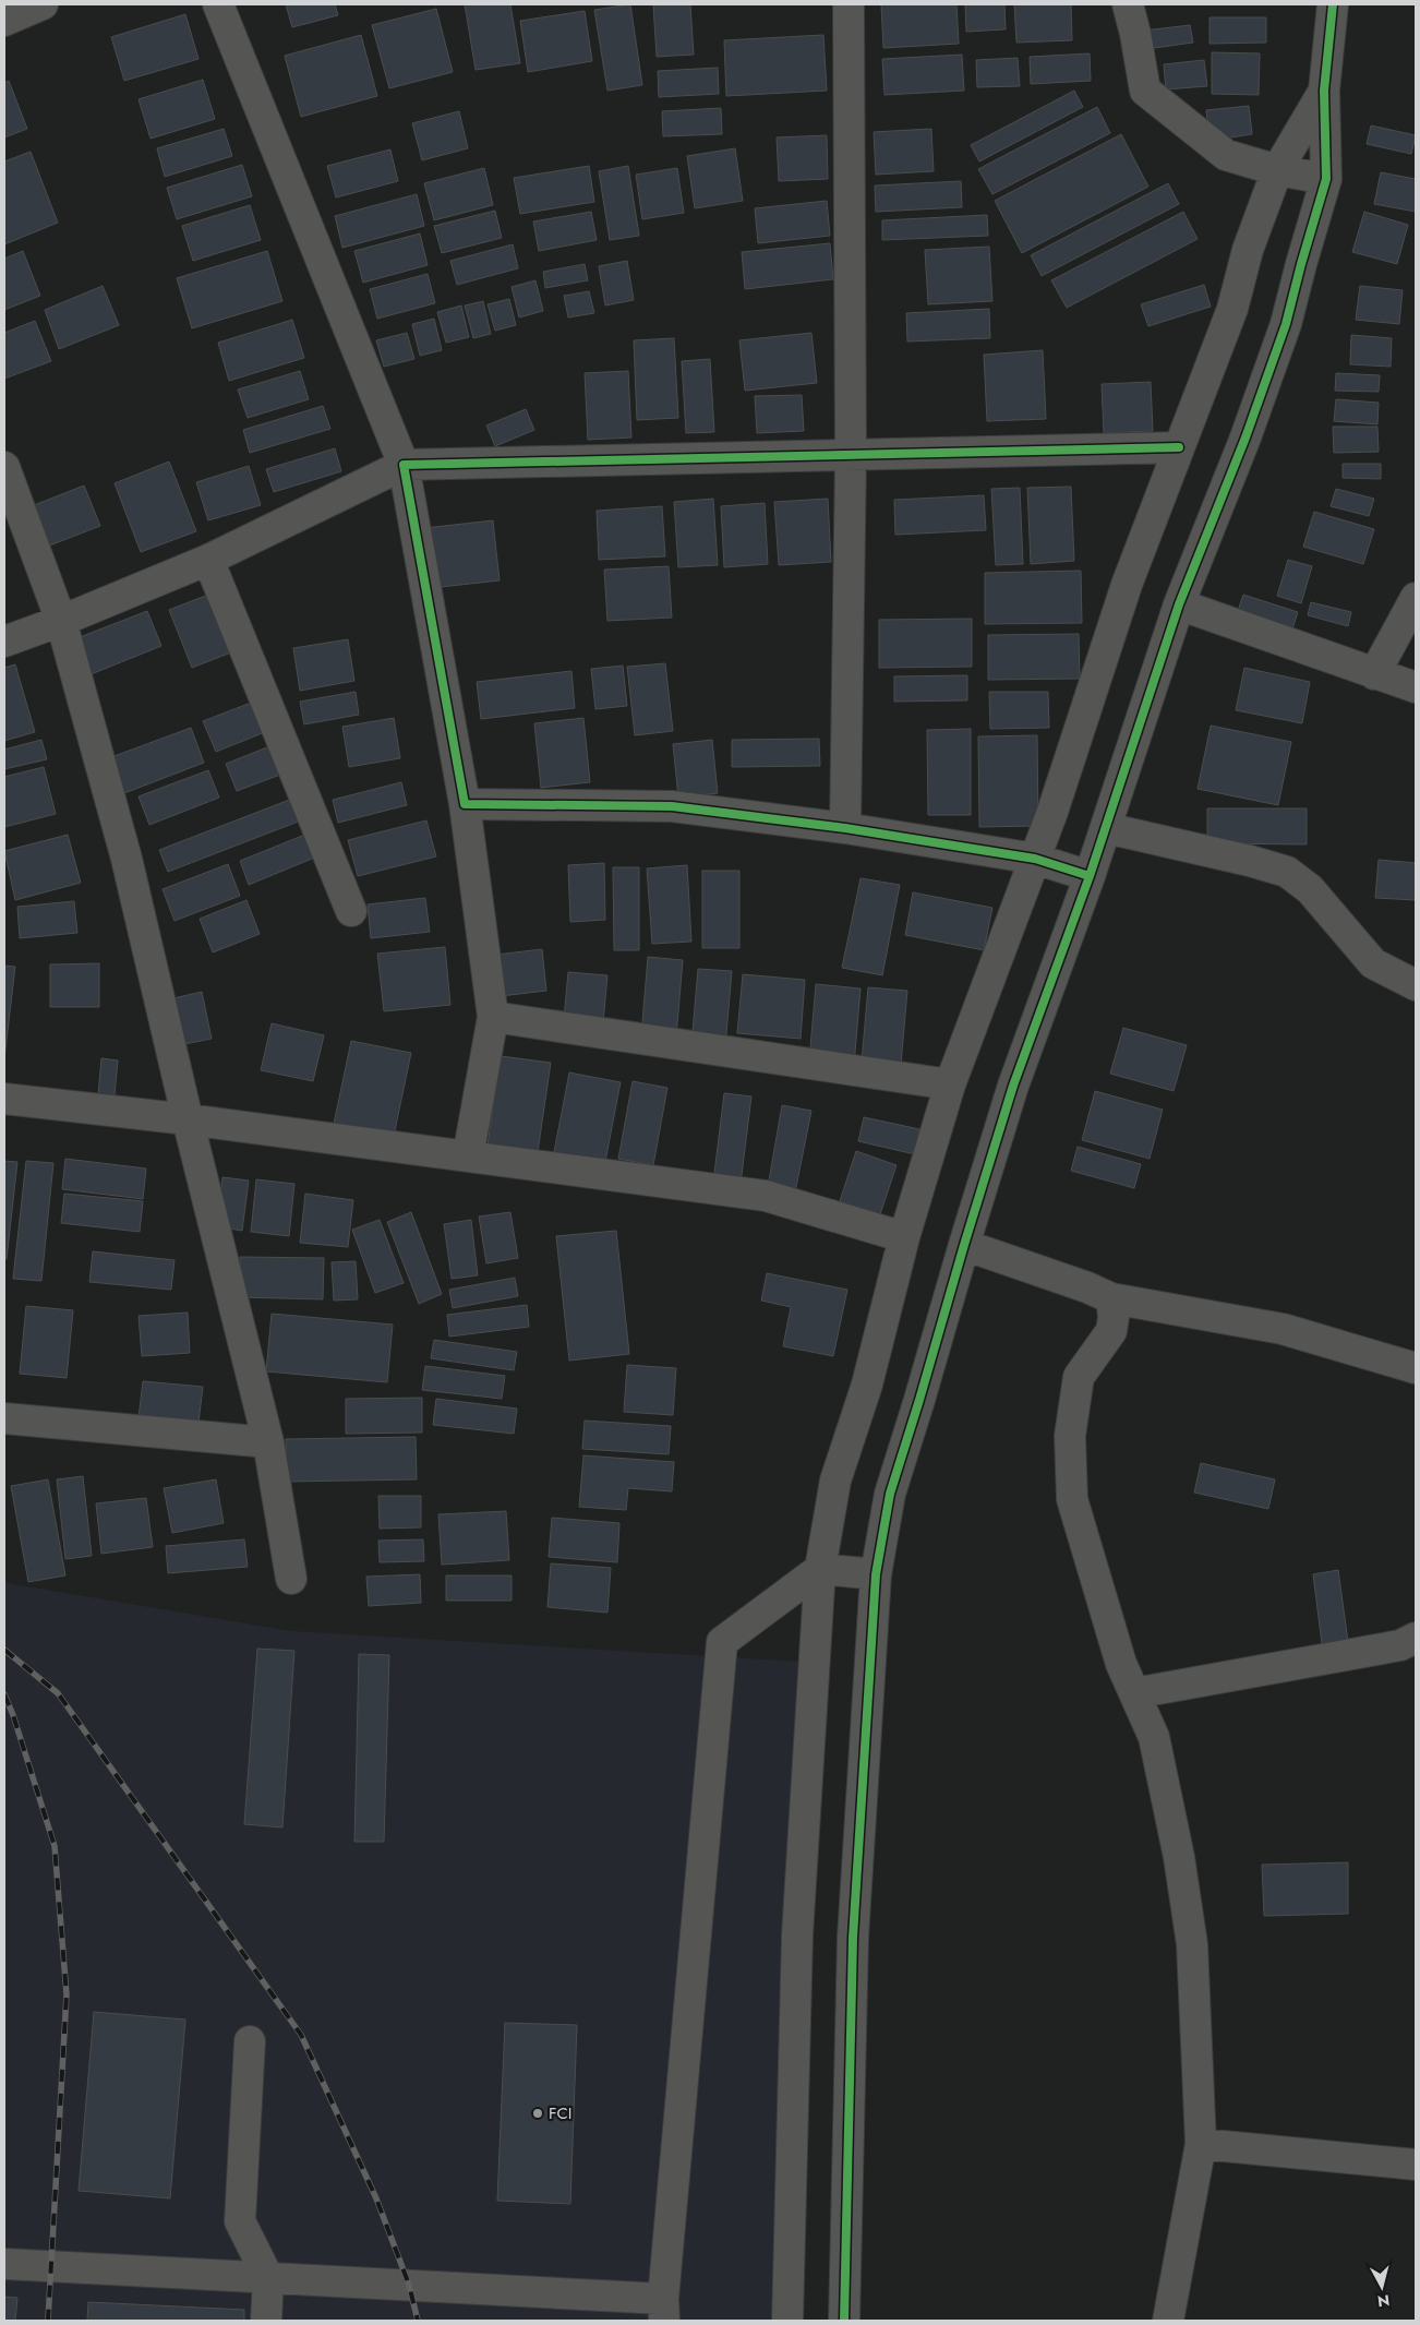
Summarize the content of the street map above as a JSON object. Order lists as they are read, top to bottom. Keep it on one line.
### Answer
{"places":["FCI"],"north":"bottom"}
